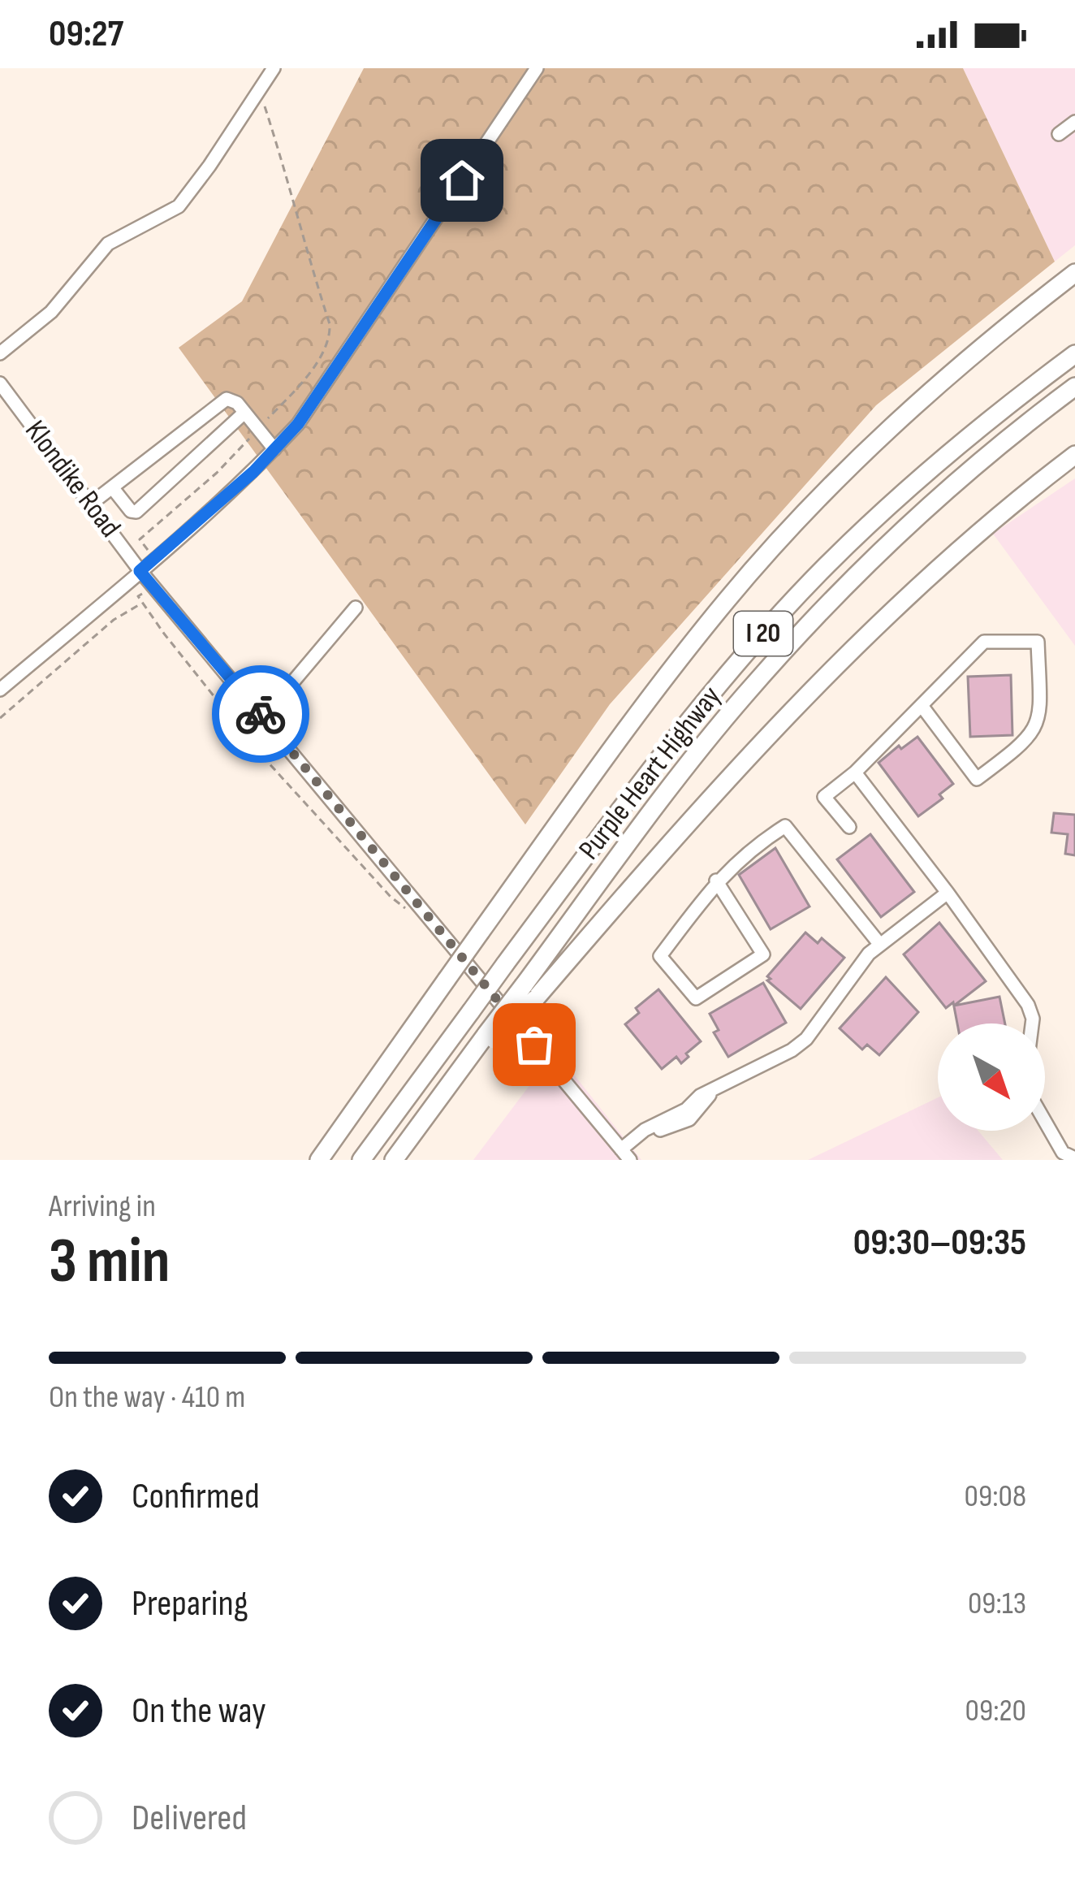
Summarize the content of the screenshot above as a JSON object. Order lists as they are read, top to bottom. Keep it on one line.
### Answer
{"streets":{"highway":["I 20","Purple Heart Highway"],"street":["Klondike Road"]},"north":"bottom right","page":{"status":"09:27","heading":["3 min","Arriving in","09:30–09:35"],"bar":"On the way · 410 m","list":[["Confirmed","09:08"],["Preparing","09:13"],["On the way","09:20"],"Delivered"]}}
